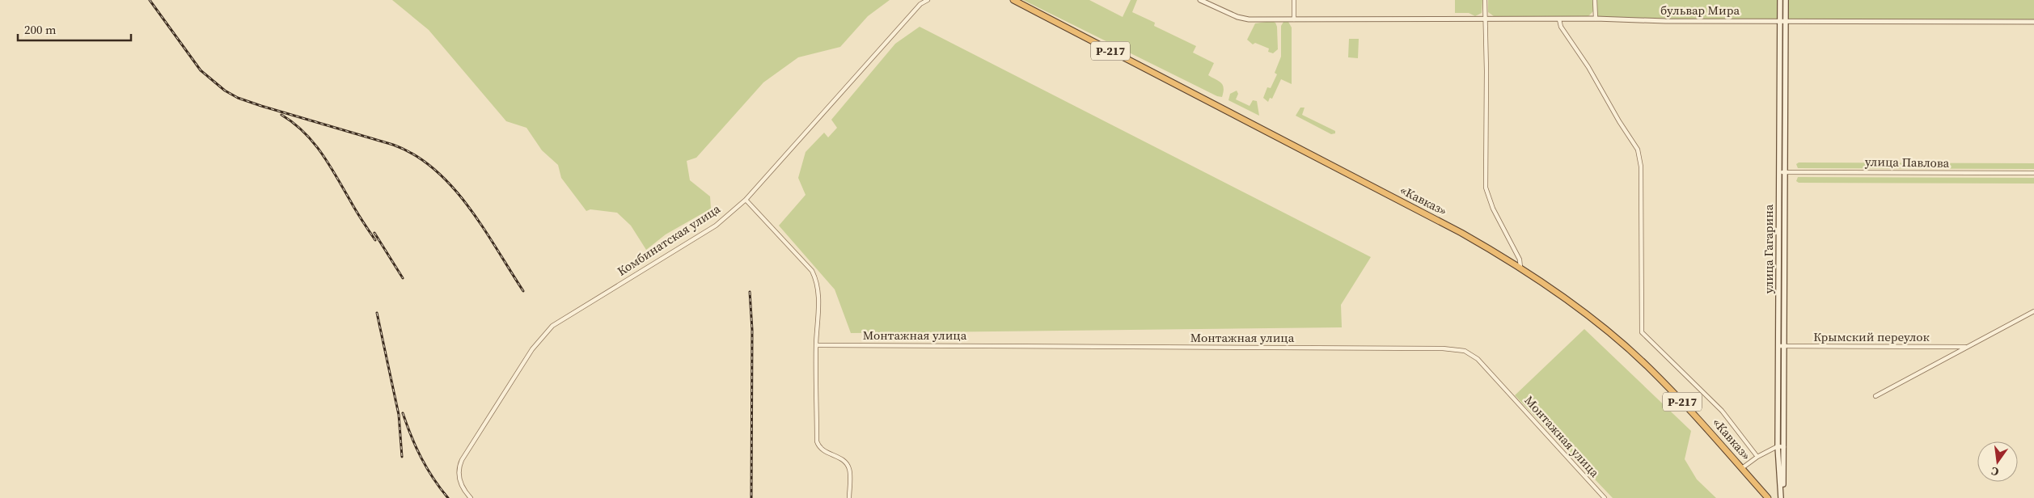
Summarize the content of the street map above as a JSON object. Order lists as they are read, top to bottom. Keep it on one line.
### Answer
{"streets":{"highway":["Р-217","«Кавказ»"],"main road":["улица Гагарина"],"street":["бульвар Мира","улица Павлова","Комбинатская улица","Монтажная улица","Крымский переулок"]},"crossings":[["бульвар Мира","улица Гагарина"],["улица Павлова","улица Гагарина"],["улица Гагарина","Крымский переулок"]],"scale_bar":"200 m","north":"bottom"}
